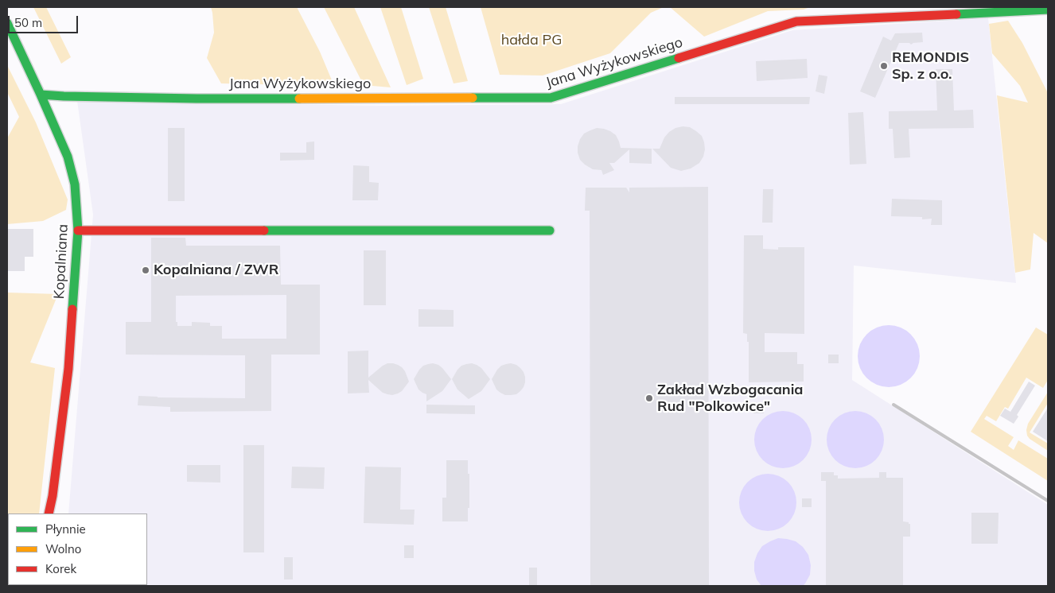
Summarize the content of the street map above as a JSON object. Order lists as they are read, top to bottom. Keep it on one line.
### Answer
{"streets":{"street":["Jana Wyżykowskiego","Kopalniana"]},"crossings":[["Jana Wyżykowskiego","Kopalniana"]],"parks":["hałda PG"],"places":["REMONDIS Sp. z o.o.","Kopalniana / ZWR","Zakład Wzbogacania Rud \"Polkowice\""],"legend":["Płynnie","Wolno","Korek"],"scale_bar":"50 m"}
